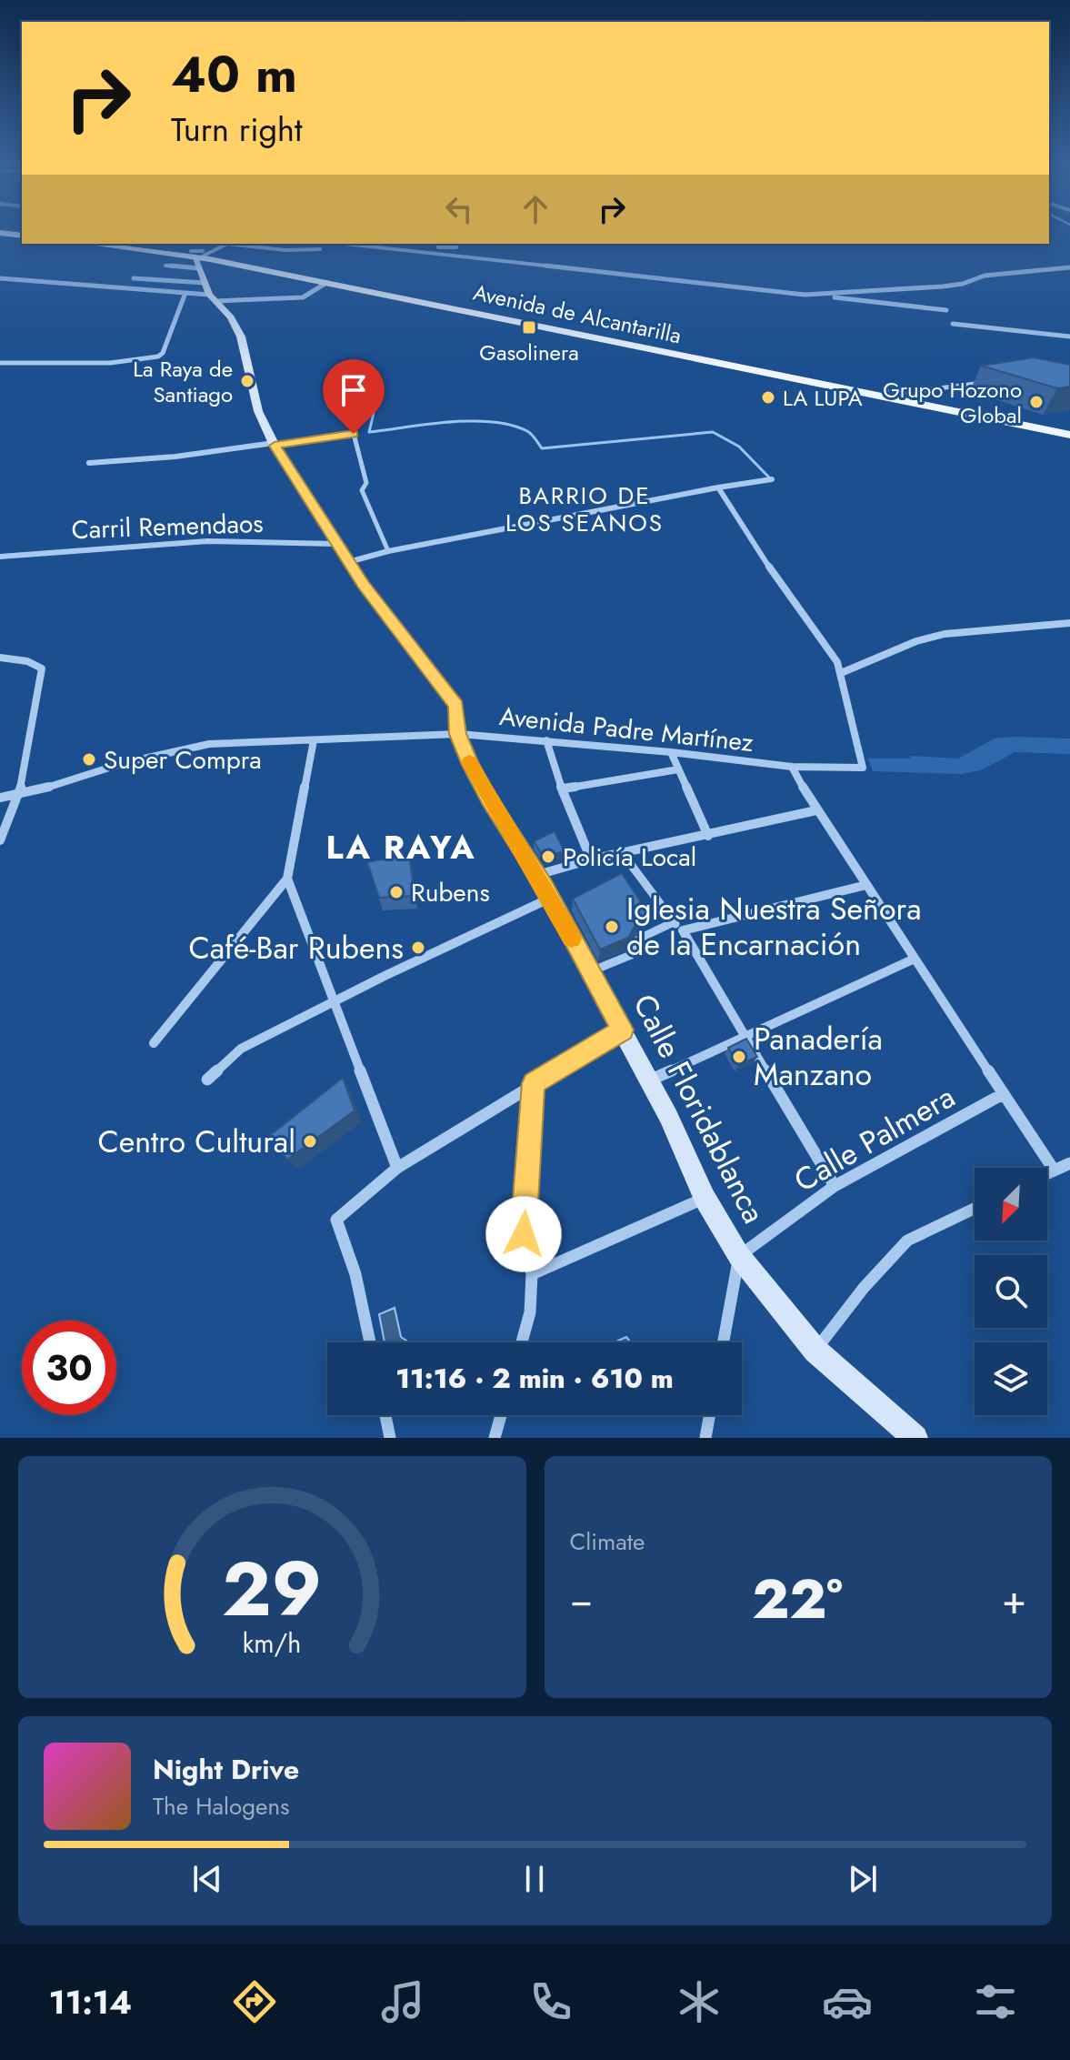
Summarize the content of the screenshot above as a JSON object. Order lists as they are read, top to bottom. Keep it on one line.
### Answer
{"streets":{"main road":["Avenida de Alcantarilla","Calle Floridablanca"],"street":["Carril Remendaos","Avenida Padre Martínez","Calle Palmera"]},"crossings":[["Avenida de Alcantarilla","Calle Floridablanca"],["Carril Remendaos","Calle Floridablanca"],["Avenida Padre Martínez","Calle Floridablanca"],["Calle Floridablanca","Calle Palmera"]],"districts":["BARRIO DE LOS SEANOS","LA RAYA"],"places":{"transit":["Gasolinera"],"other":["La Raya de Santiago","LA LUPA","Grupo Hozono Global","Super Compra","Policía Local","Rubens","Iglesia Nuestra Señora de la Encarnación","Café-Bar Rubens","Panadería Manzano","Centro Cultural"]},"north":"bottom left","page":{"turn":["40 m","Turn right"],"limit":"30","trip":"11:16 · 2 min · 610 m","tile":"Climate","heat":["−","22°","+"],"song":["Night Drive","The Halogens"],"tabs":"11:14","gauge":["29","km/h"]}}
